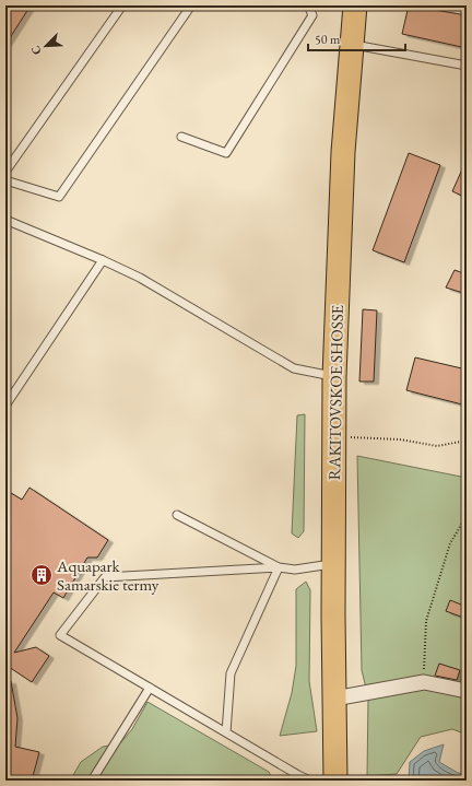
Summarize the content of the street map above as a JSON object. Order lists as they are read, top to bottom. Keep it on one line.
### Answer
{"streets":{"main road":["RAKITOVSKOE SHOSSE"]},"places":{"building":["Aquapark Samarskie termy"]},"scale_bar":"50 m","north":"bottom left"}
